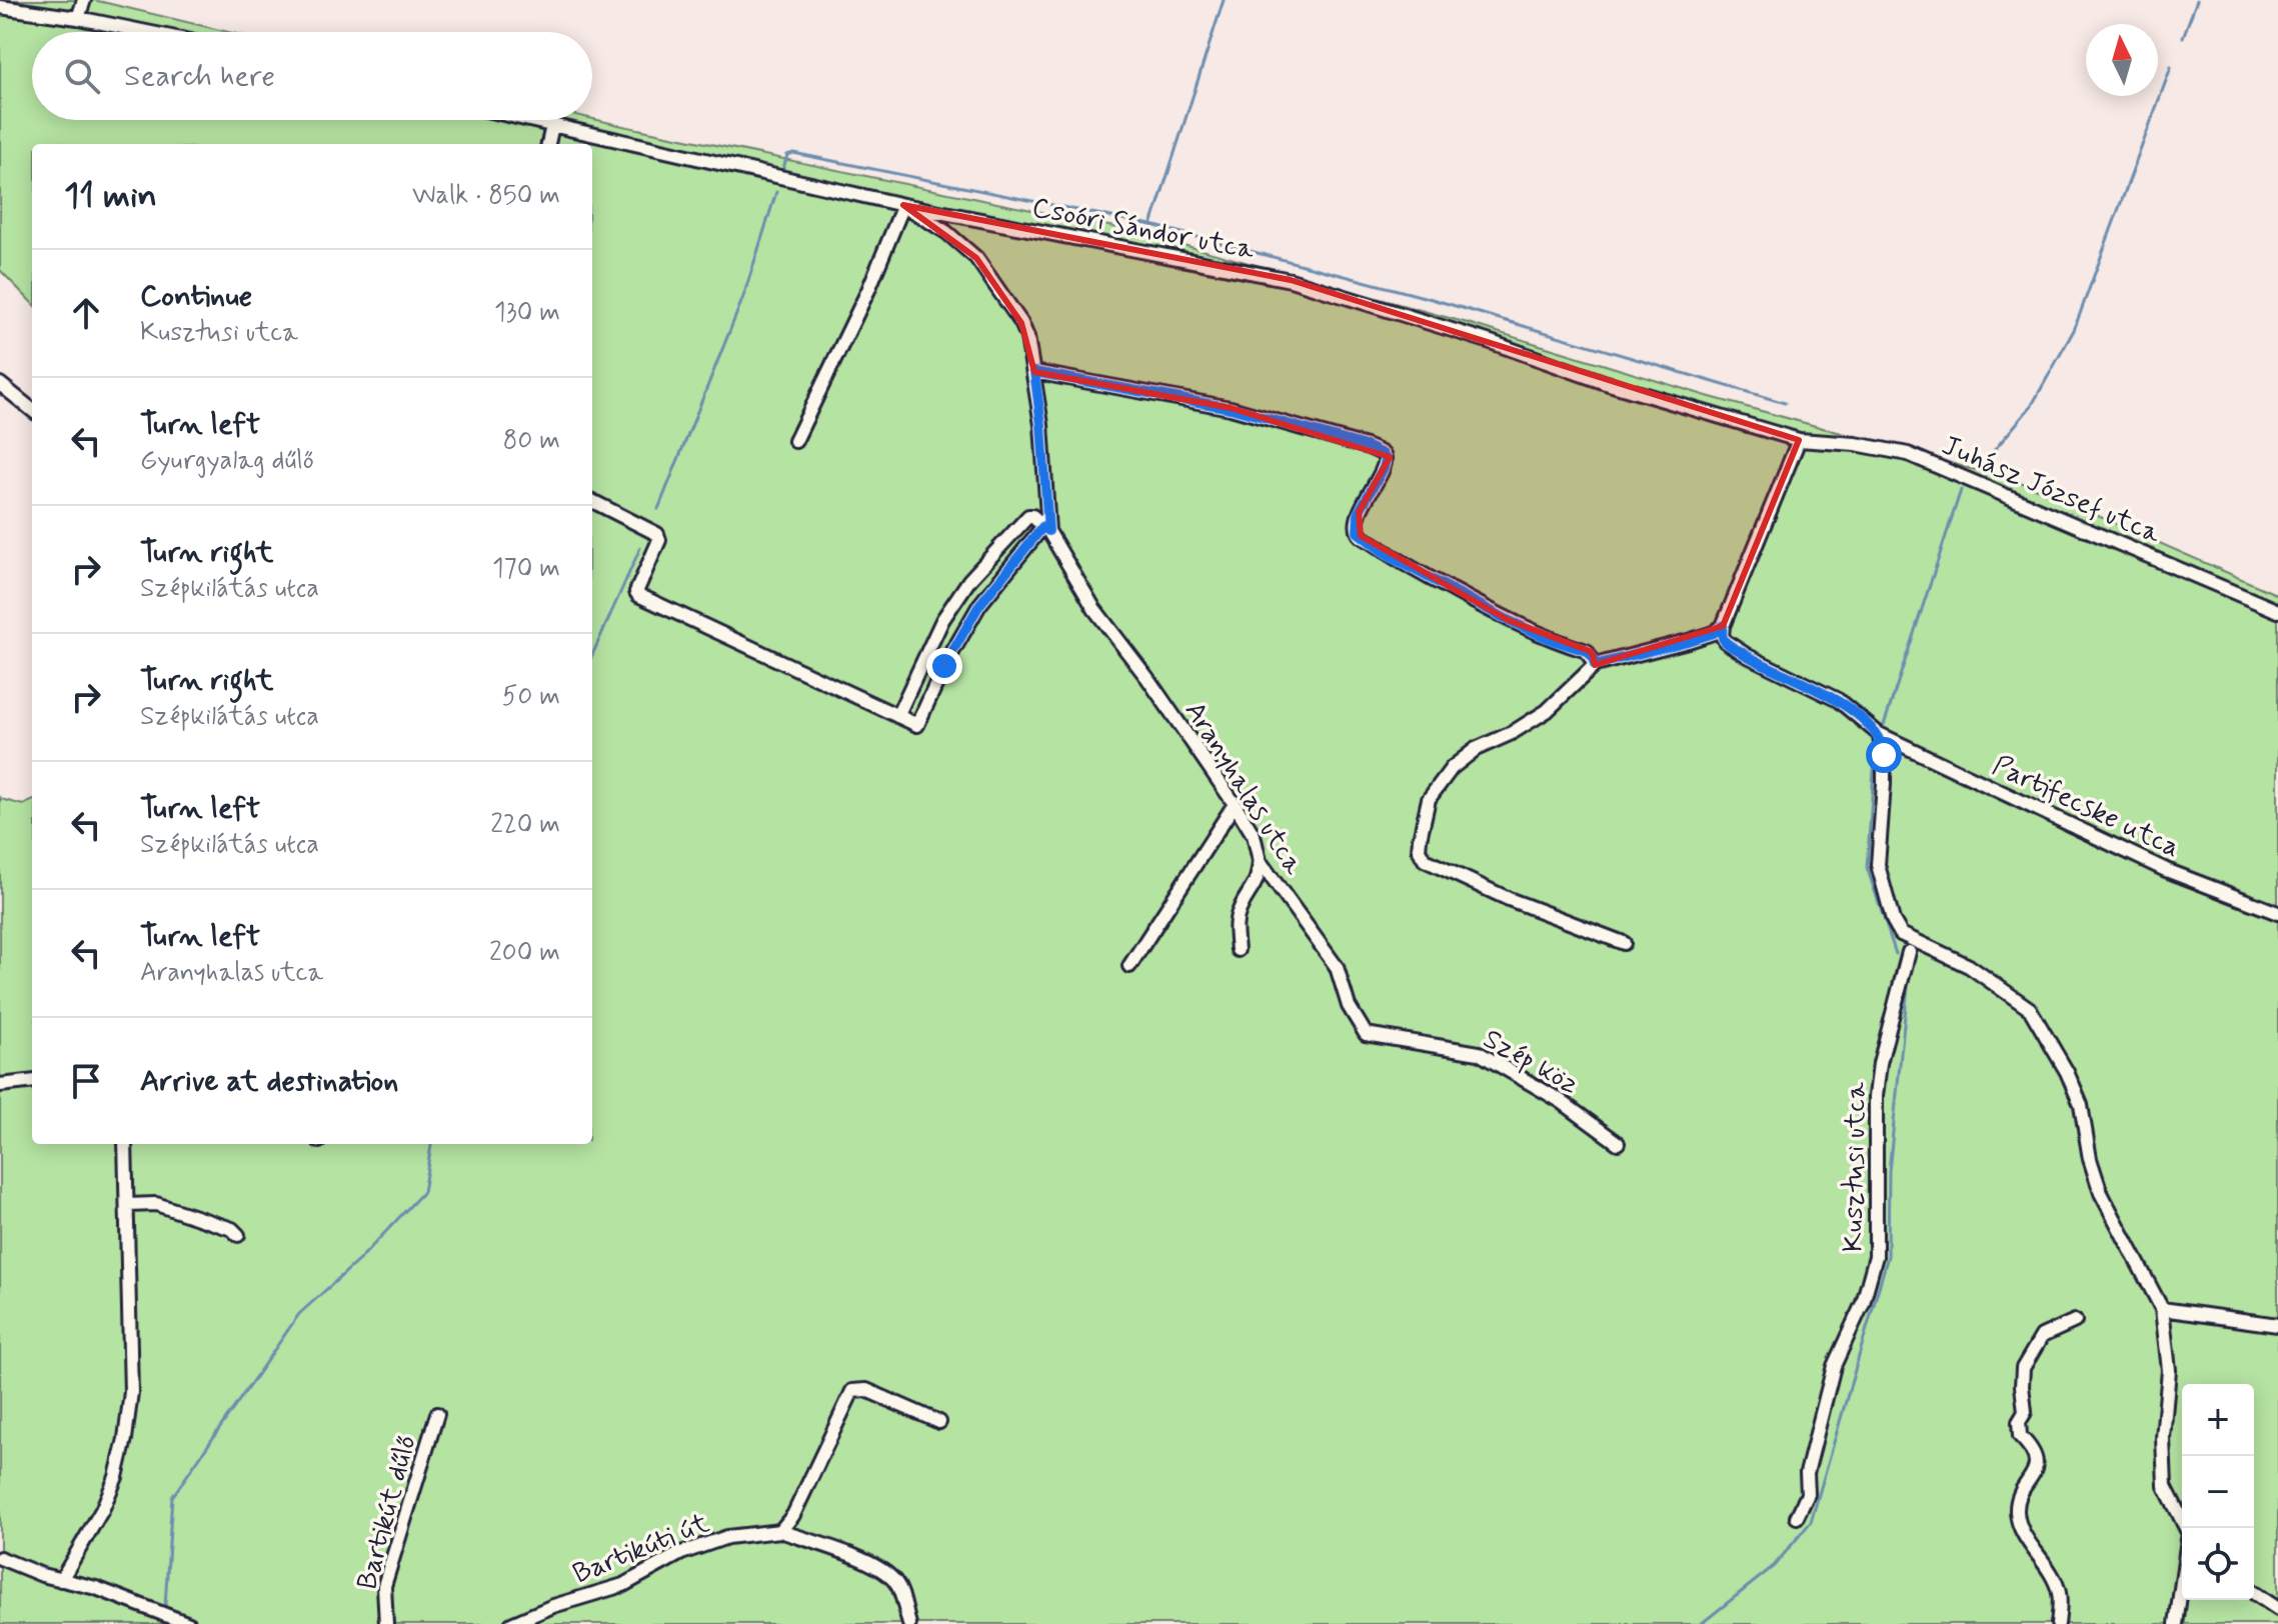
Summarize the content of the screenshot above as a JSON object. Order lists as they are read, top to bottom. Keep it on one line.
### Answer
{"streets":{"street":["Csoóri Sándor utca","Juhász József utca","Aranyhalas utca","Partifecske utca","Szép köz","Kusztusi utca","Bartikút dűlő","Bartikúti út"]},"crossings":[["Csoóri Sándor utca","Juhász József utca"],["Csoóri Sándor utca","Aranyhalas utca"],["Aranyhalas utca","Szép köz"]],"north":"top","page":{"search":"Search here","heading":["11 min","Walk · 850 m"],"list":[["Continue","Kusztusi utca","130 m"],["Turn left","Gyurgyalag dűlő","80 m"],["Turn right","Szépkilátás utca","170 m"],["Turn right","Szépkilátás utca","50 m"],["Turn left","Szépkilátás utca","220 m"],["Turn left","Aranyhalas utca","200 m"],"Arrive at destination"],"map_buttons":["+","−"]}}
